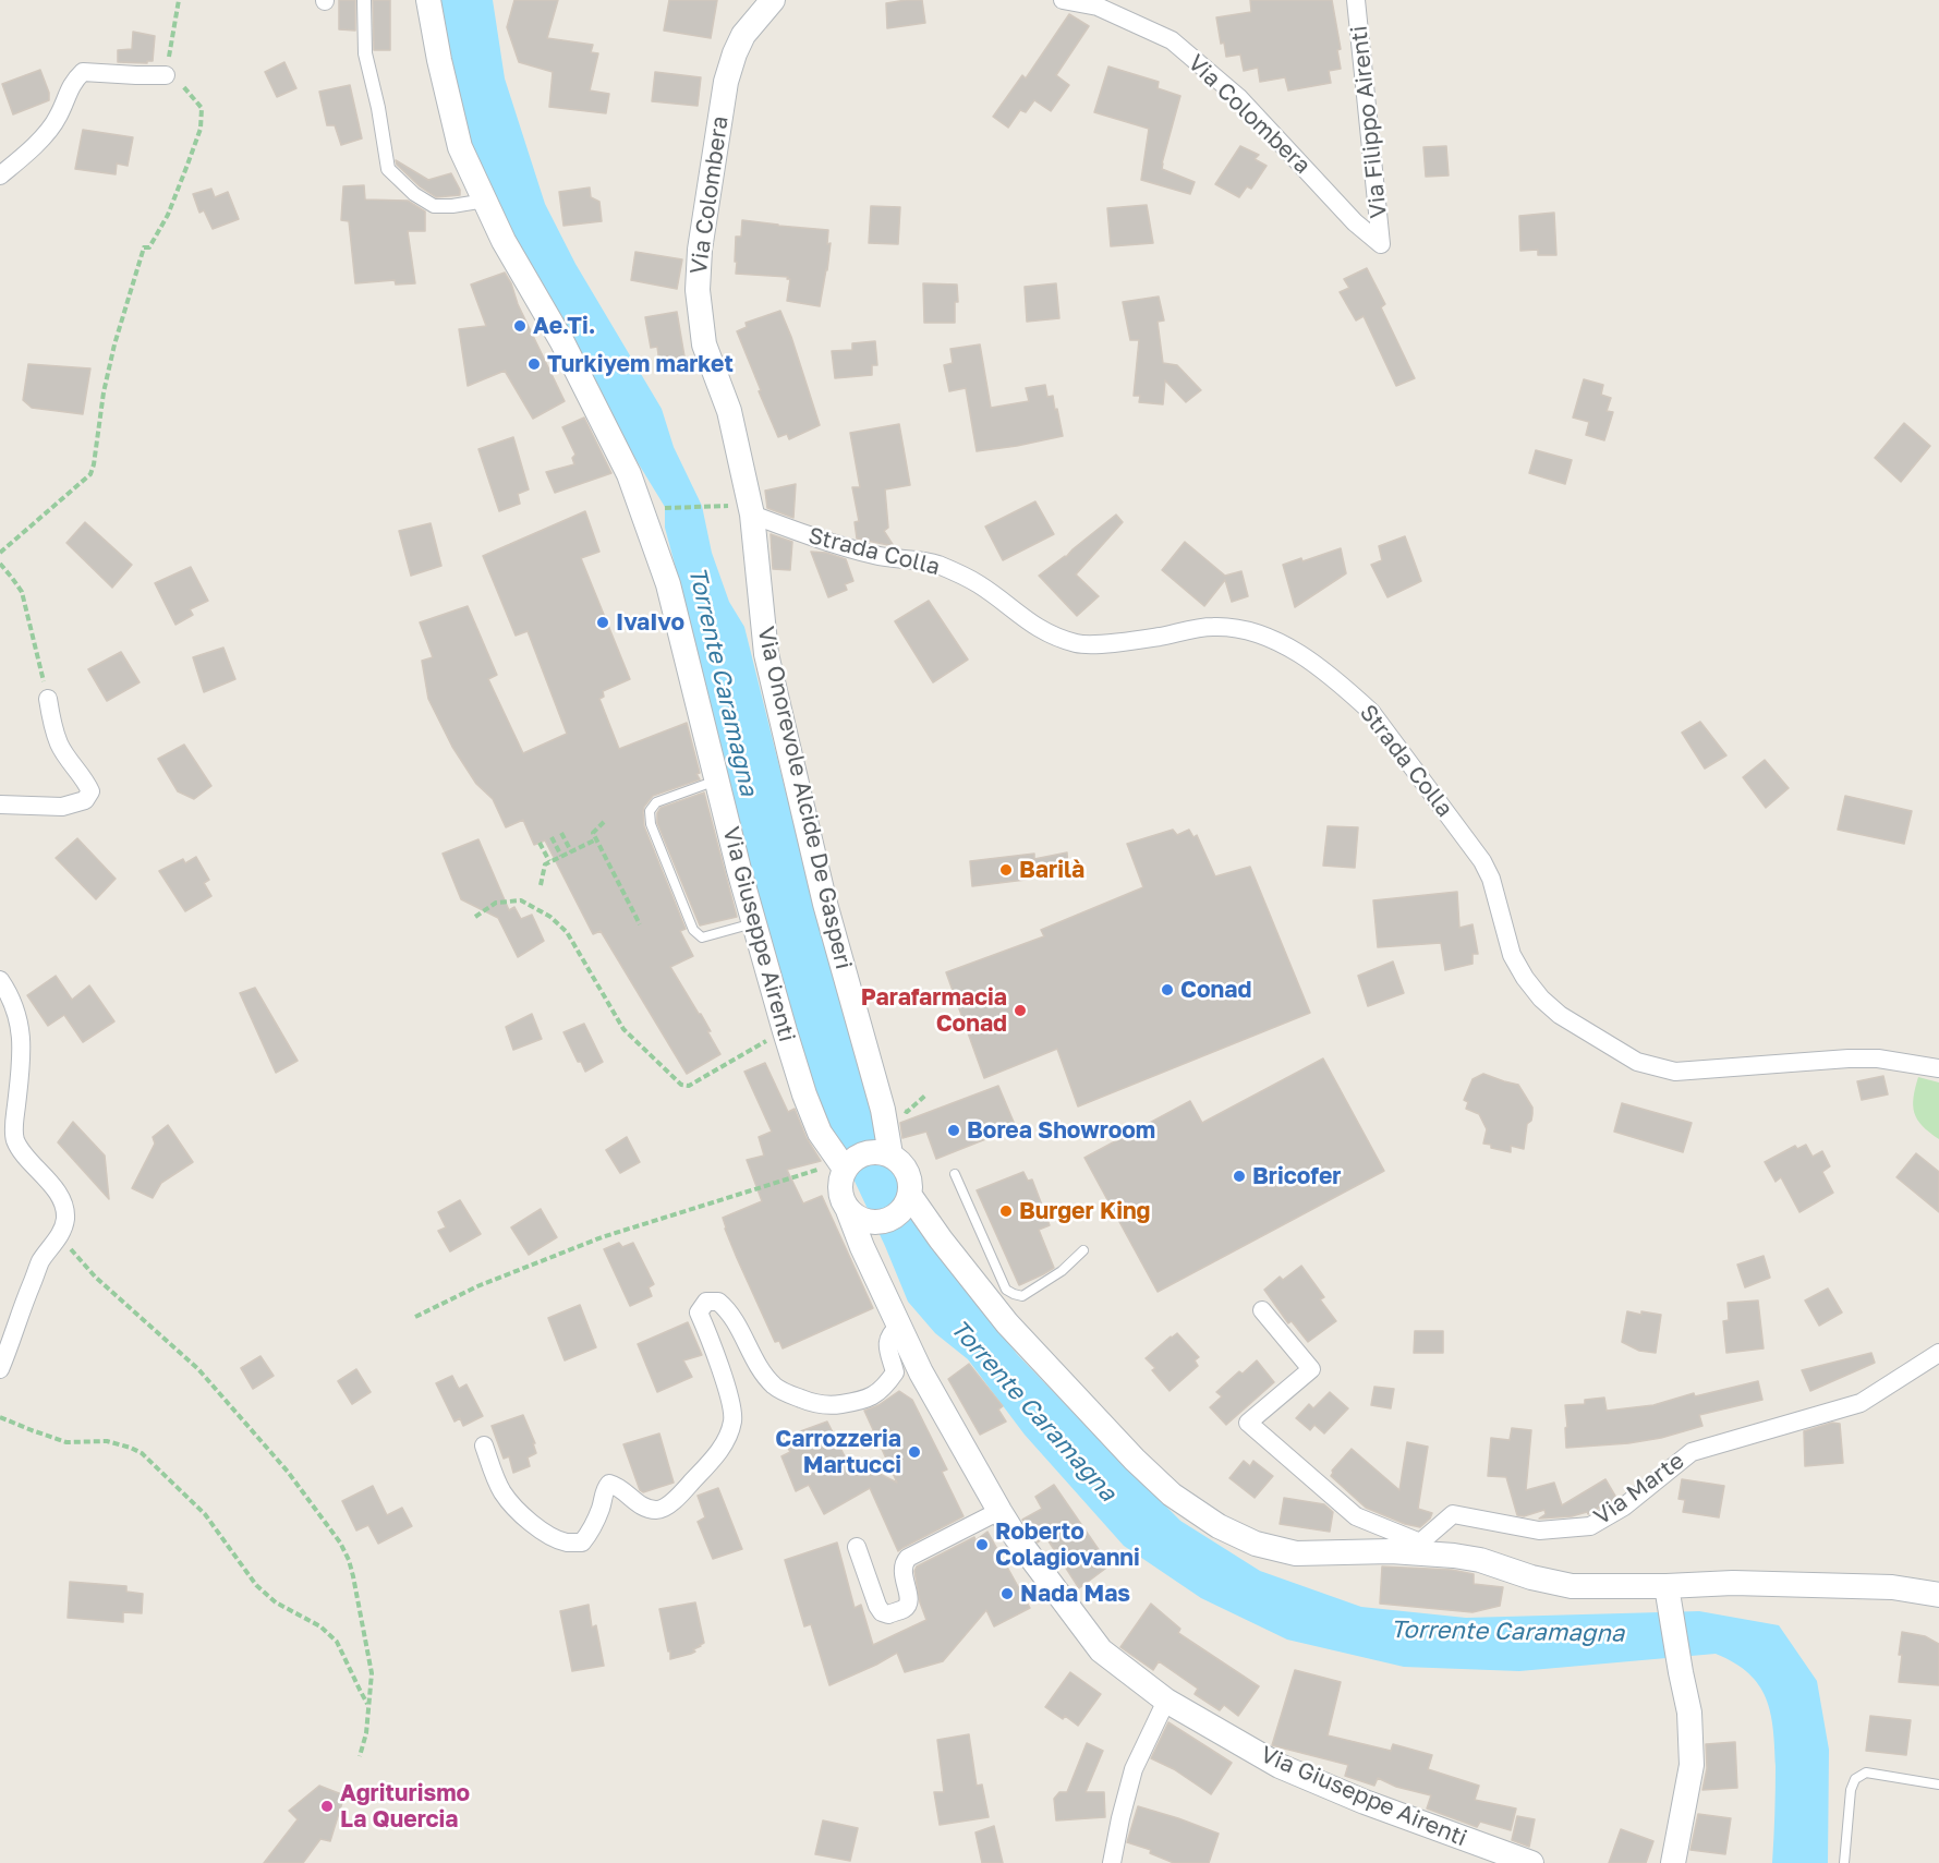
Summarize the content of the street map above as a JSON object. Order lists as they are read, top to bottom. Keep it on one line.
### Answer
{"streets":{"main road":["Via Colombera","Via Onorevole Alcide De Gasperi","Via Giuseppe Airenti"],"street":["Via Filippo Airenti","Strada Colla","Via Marte"]},"crossings":[["Via Colombera","Via Filippo Airenti"],["Via Colombera","Strada Colla"],["Via Colombera","Via Onorevole Alcide De Gasperi"],["Strada Colla","Via Onorevole Alcide De Gasperi"],["Via Onorevole Alcide De Gasperi","Via Giuseppe Airenti"]],"water":["Torrente Caramagna"],"places":["Ae.Ti.","Turkiyem market","IvaIvo","Barilà","Conad","Parafarmacia Conad","Borea Showroom","Bricofer","Burger King","Carrozzeria Martucci","Roberto Colagiovanni","Nada Mas","Agriturismo La Quercia"]}
